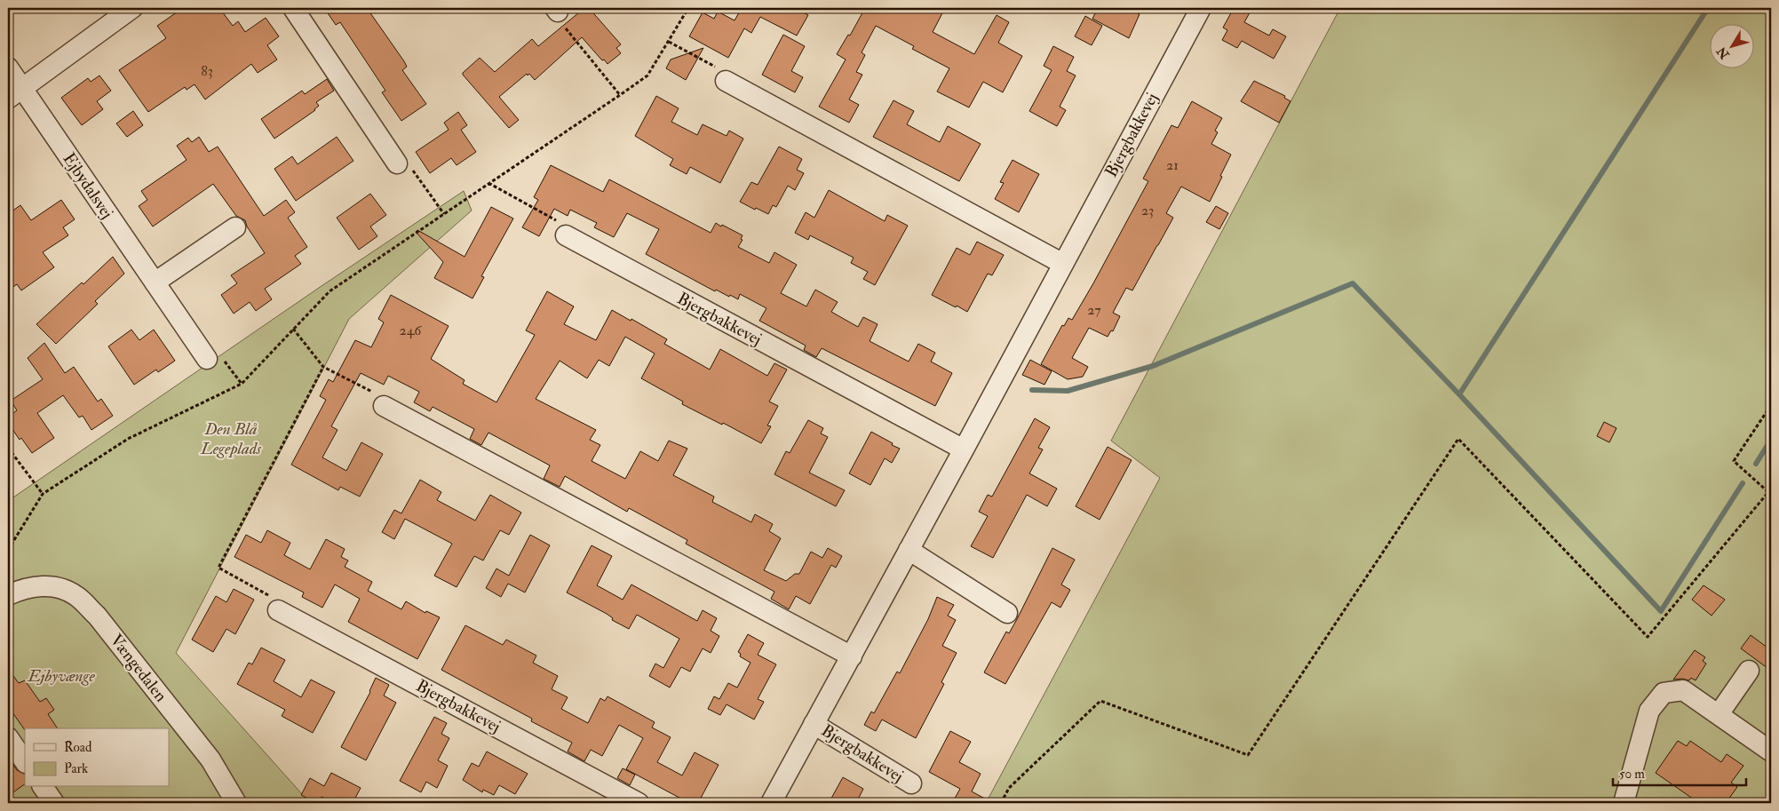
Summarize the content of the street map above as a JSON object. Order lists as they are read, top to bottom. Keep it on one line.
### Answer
{"streets":{"street":["Bjergbakkevej","Ejbydalsvej","Vængedalen"]},"parks":["Den Blå Legeplads","Ejbyvænge"],"house_numbers":["83","21","23","27","246"],"legend":["Road","Park"],"scale_bar":"50 m","north":"bottom left"}
